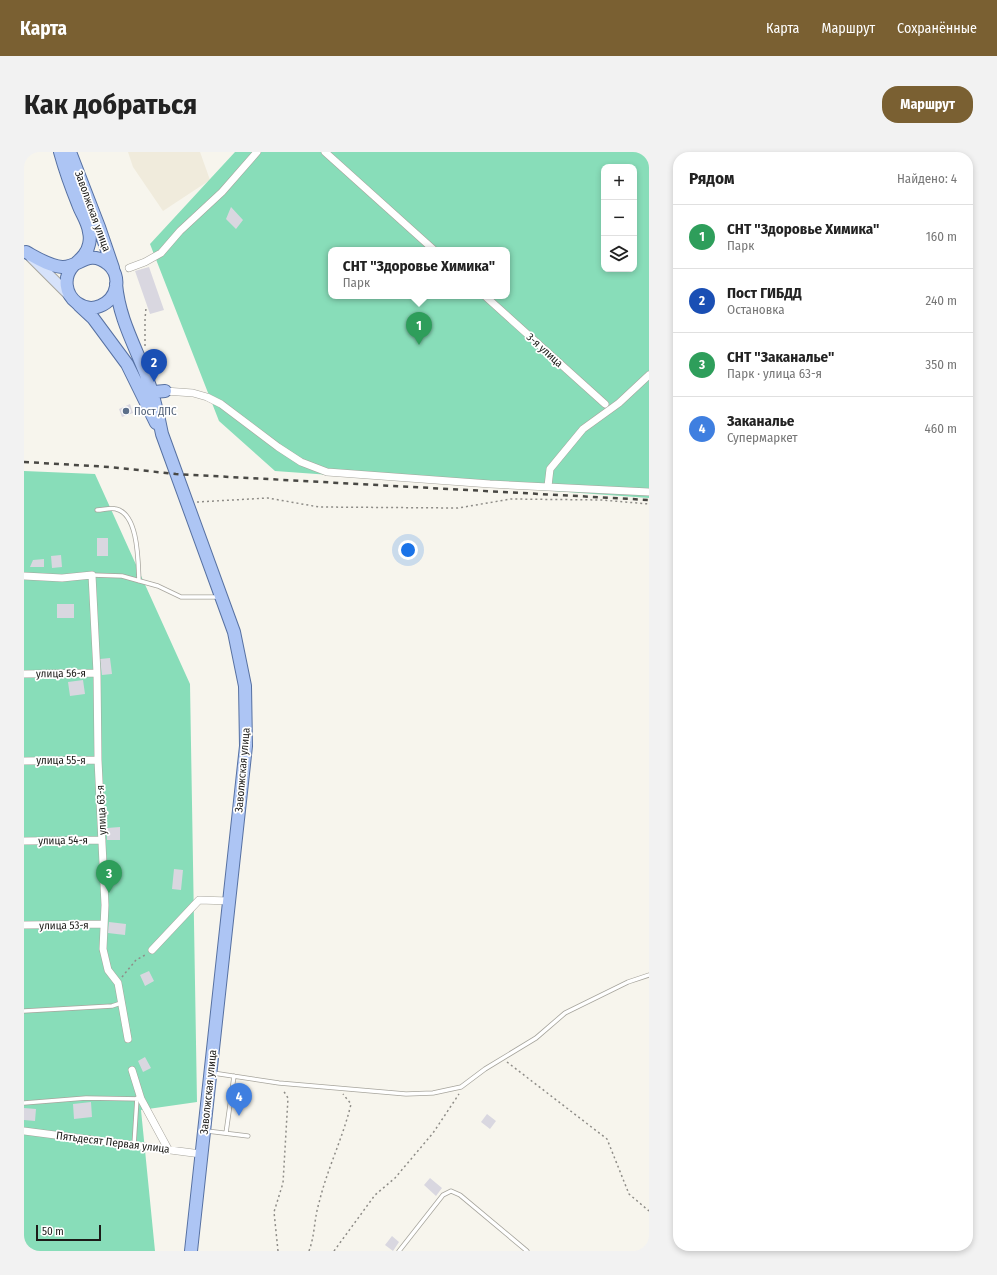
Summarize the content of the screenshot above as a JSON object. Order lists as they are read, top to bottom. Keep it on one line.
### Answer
{"streets":{"main road":["Заволжская улица"],"street":["3-я улица","улица 56-я","улица 55-я","улица 63-я","улица 54-я","улица 53-я","Пятьдесят Первая улица"]},"crossings":[["Заволжская улица","Пятьдесят Первая улица"],["улица 56-я","улица 63-я"],["улица 55-я","улица 63-я"],["улица 63-я","улица 54-я"],["улица 63-я","улица 53-я"]],"places":["Пост ДПС"],"scale_bar":"50 m","page":{"header":"Карта","nav":["Карта","Маршрут","Сохранённые"],"buttons":"Маршрут","title":"Как добраться","heading":["Рядом","Найдено: 4"],"map_buttons":["+","−"],"list":[{"mark":"1","name":"СНТ \"Здоровье Химика\"","note":"Парк","value":"160 m"},{"mark":"2","name":"Пост ГИБДД","note":"Остановка","value":"240 m"},{"mark":"3","name":"СНТ \"Заканалье\"","note":"Парк · улица 63-я","value":"350 m"},{"mark":"4","name":"Заканалье","note":"Супермаркет","value":"460 m"}],"popup":["СНТ \"Здоровье Химика\"","Парк"],"pins":["1","2","3","4"],"scale":"50 m"}}
